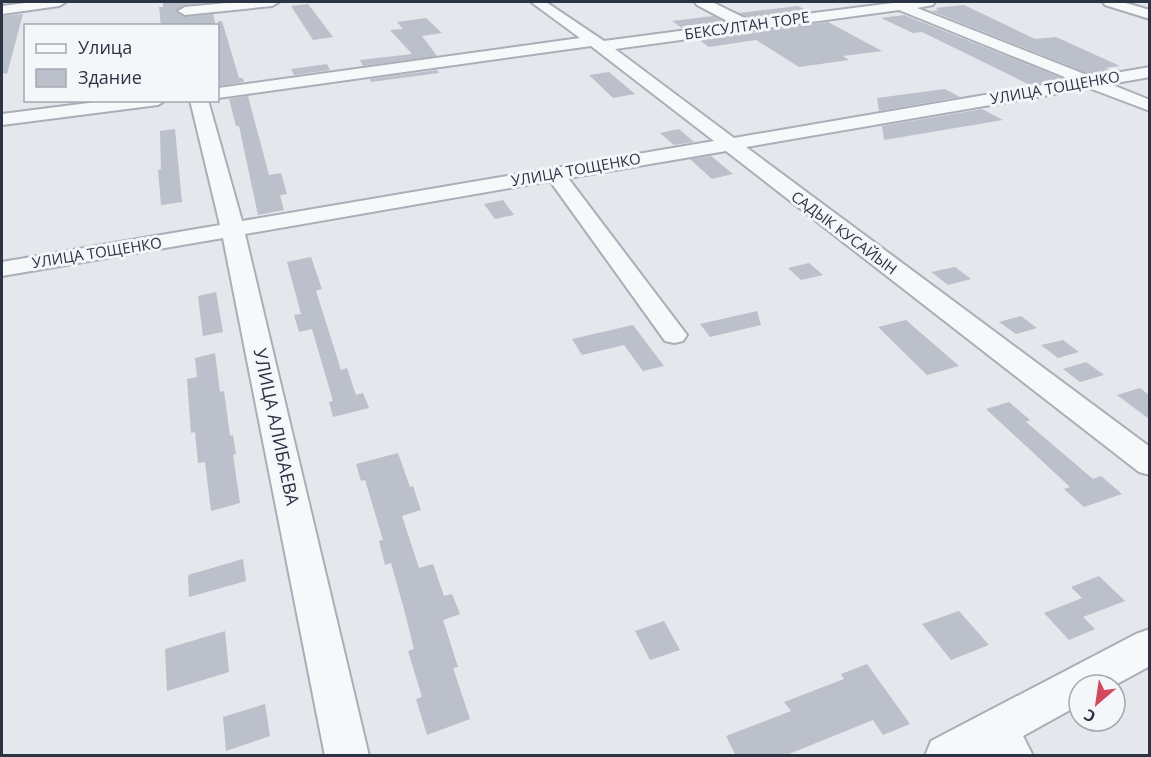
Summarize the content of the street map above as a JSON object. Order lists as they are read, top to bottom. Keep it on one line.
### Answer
{"streets":{"street":["БЕКСУЛТАН ТОРЕ","УЛИЦА ТОЩЕНКО","САДЫК КУСАЙЫН","УЛИЦА АЛИБАЕВА"]},"crossings":[["БЕКСУЛТАН ТОРЕ","САДЫК КУСАЙЫН"],["УЛИЦА ТОЩЕНКО","САДЫК КУСАЙЫН"],["УЛИЦА ТОЩЕНКО","УЛИЦА АЛИБАЕВА"]],"legend":["Улица","Здание"],"north":"bottom left"}
